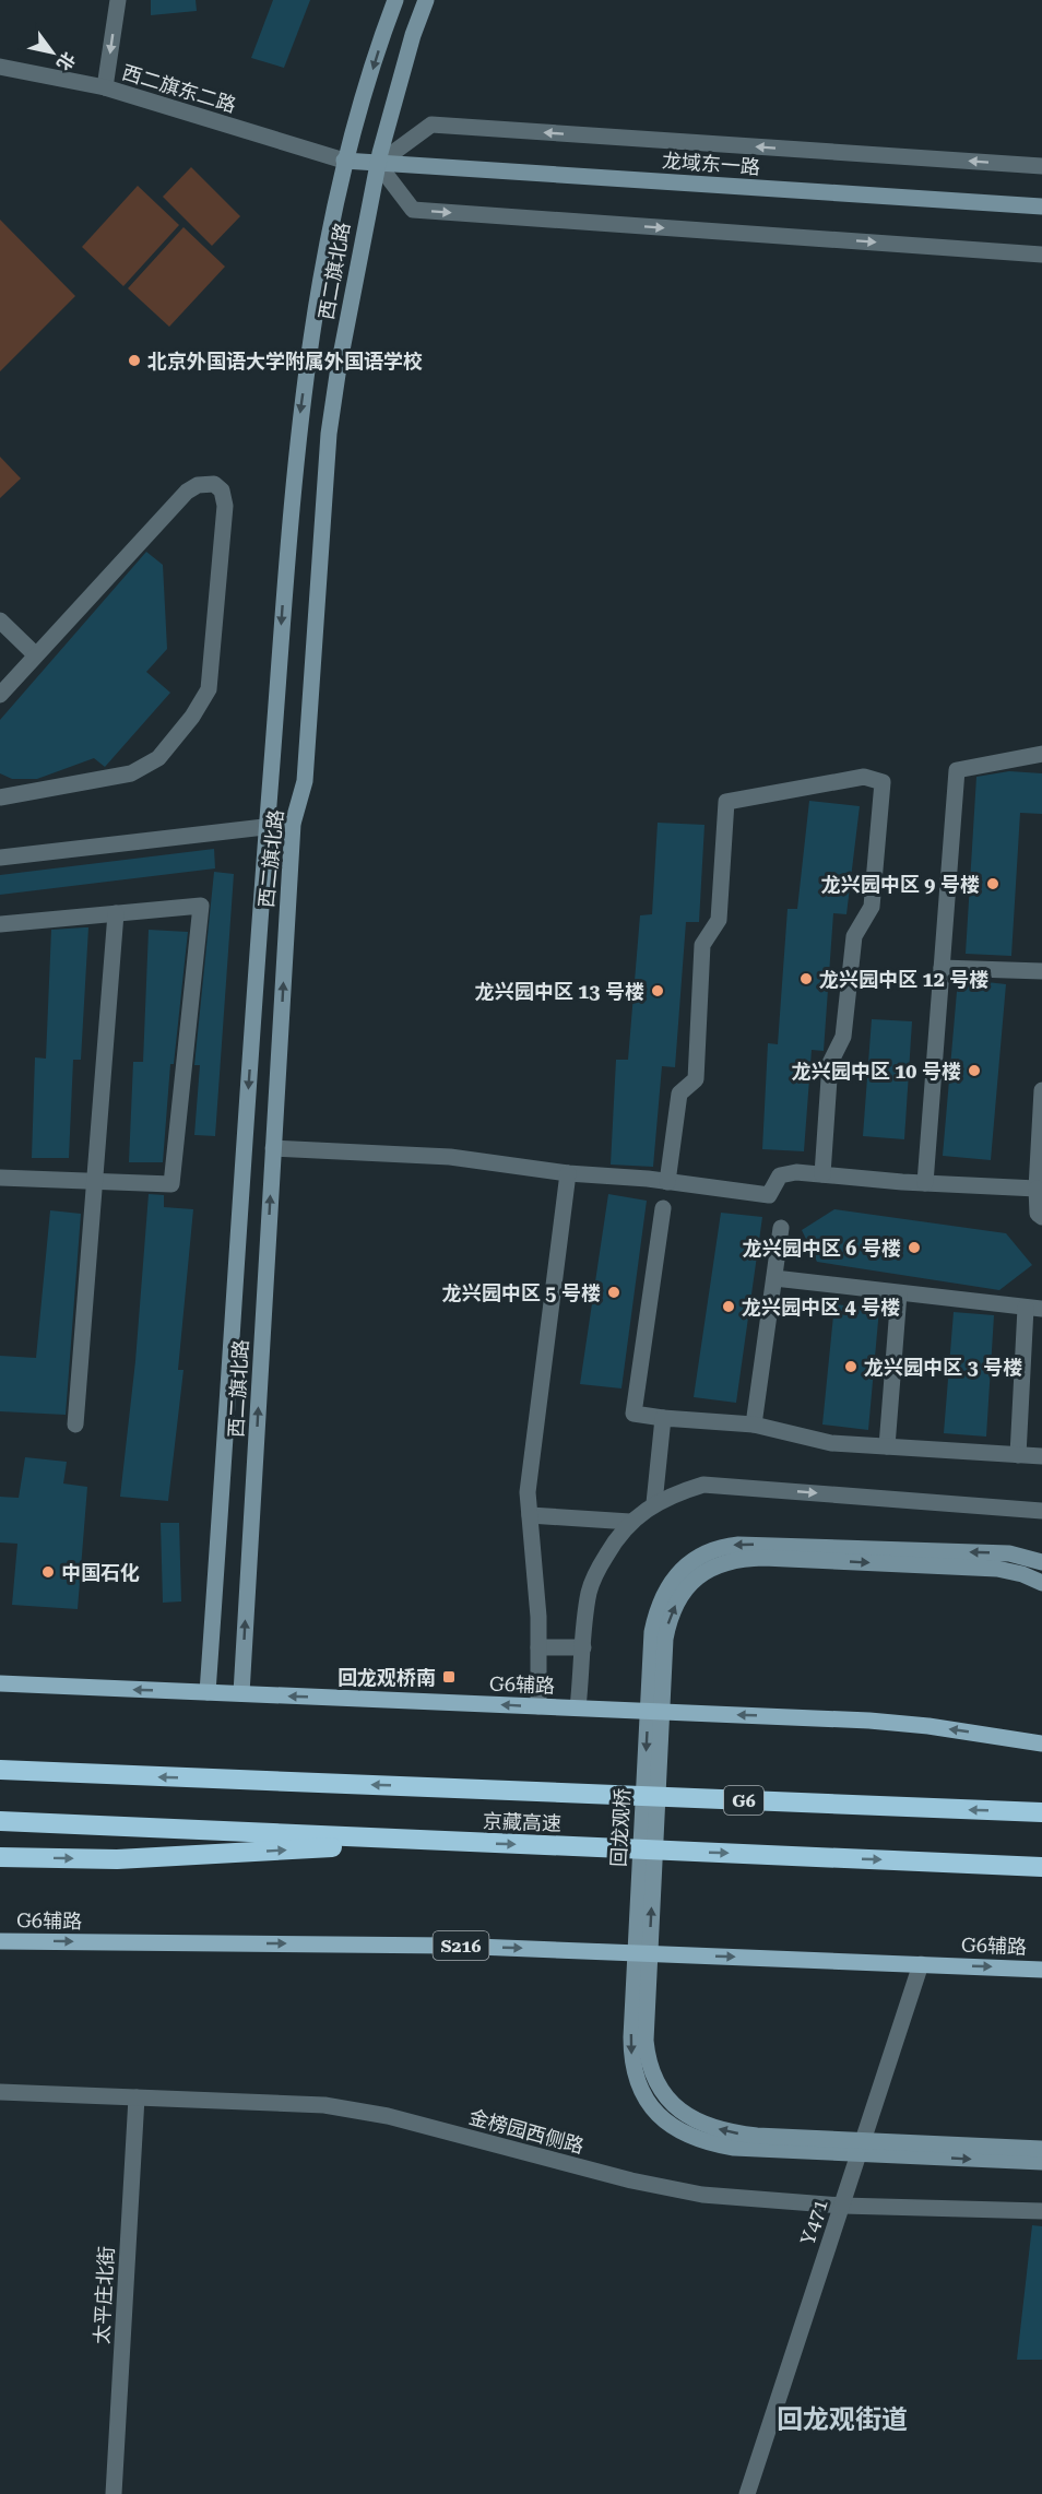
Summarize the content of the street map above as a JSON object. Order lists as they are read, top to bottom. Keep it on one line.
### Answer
{"streets":{"highway":["G6","京藏高速"],"main road":["龙域东一路","西二旗北路","G6辅路","回龙观桥","S216"],"street":["西二旗东二路","金榜园西侧路","Y471","太平庄北街"]},"crossings":[["西二旗东二路","龙域东一路"],["西二旗东二路","西二旗北路"],["龙域东一路","西二旗北路"],["西二旗北路","G6辅路"],["G6辅路","Y471"],["金榜园西侧路","Y471"],["金榜园西侧路","太平庄北街"]],"districts":["回龙观街道"],"places":{"other":["北京外国语大学附属外国语学校","龙兴园中区 9 号楼","龙兴园中区 12 号楼","龙兴园中区 13 号楼","龙兴园中区 10 号楼","龙兴园中区 6 号楼","龙兴园中区 5 号楼","龙兴园中区 4 号楼","龙兴园中区 3 号楼","中国石化"],"transit":["回龙观桥南"]},"north":"bottom right"}
